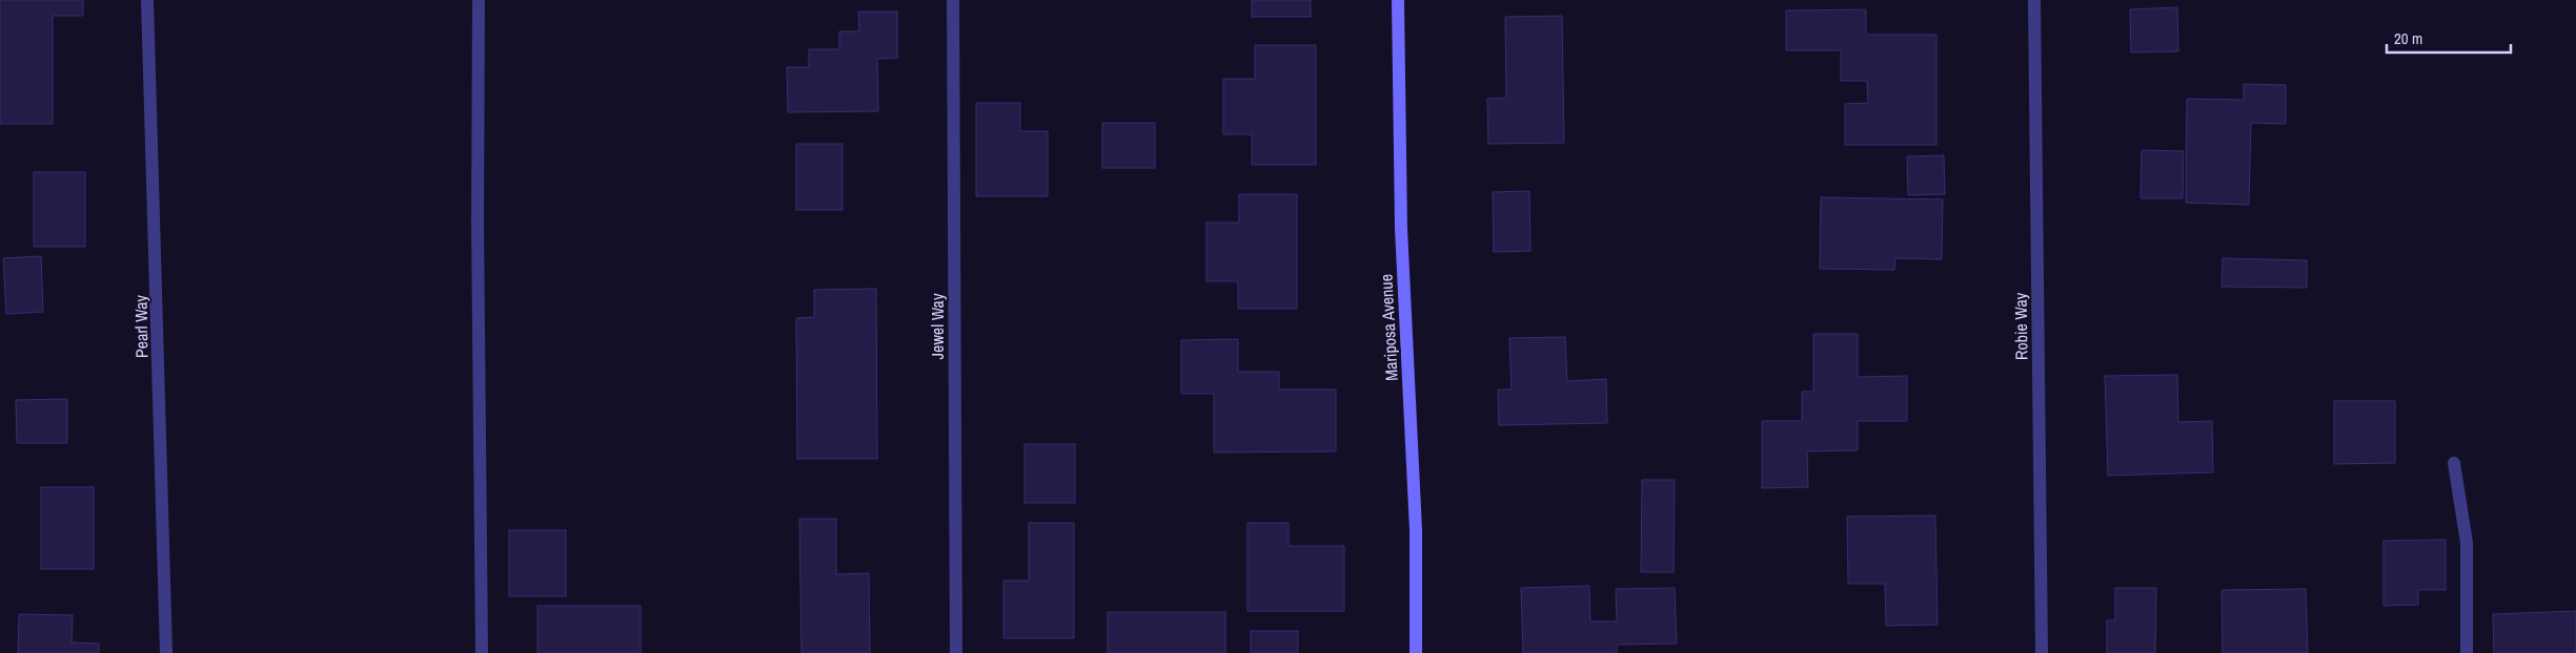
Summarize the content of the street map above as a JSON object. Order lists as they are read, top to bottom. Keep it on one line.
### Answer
{"streets":{"street":["Pearl Way","Jewel Way","Robie Way","Mariposa Avenue"]},"scale_bar":"20 m"}
